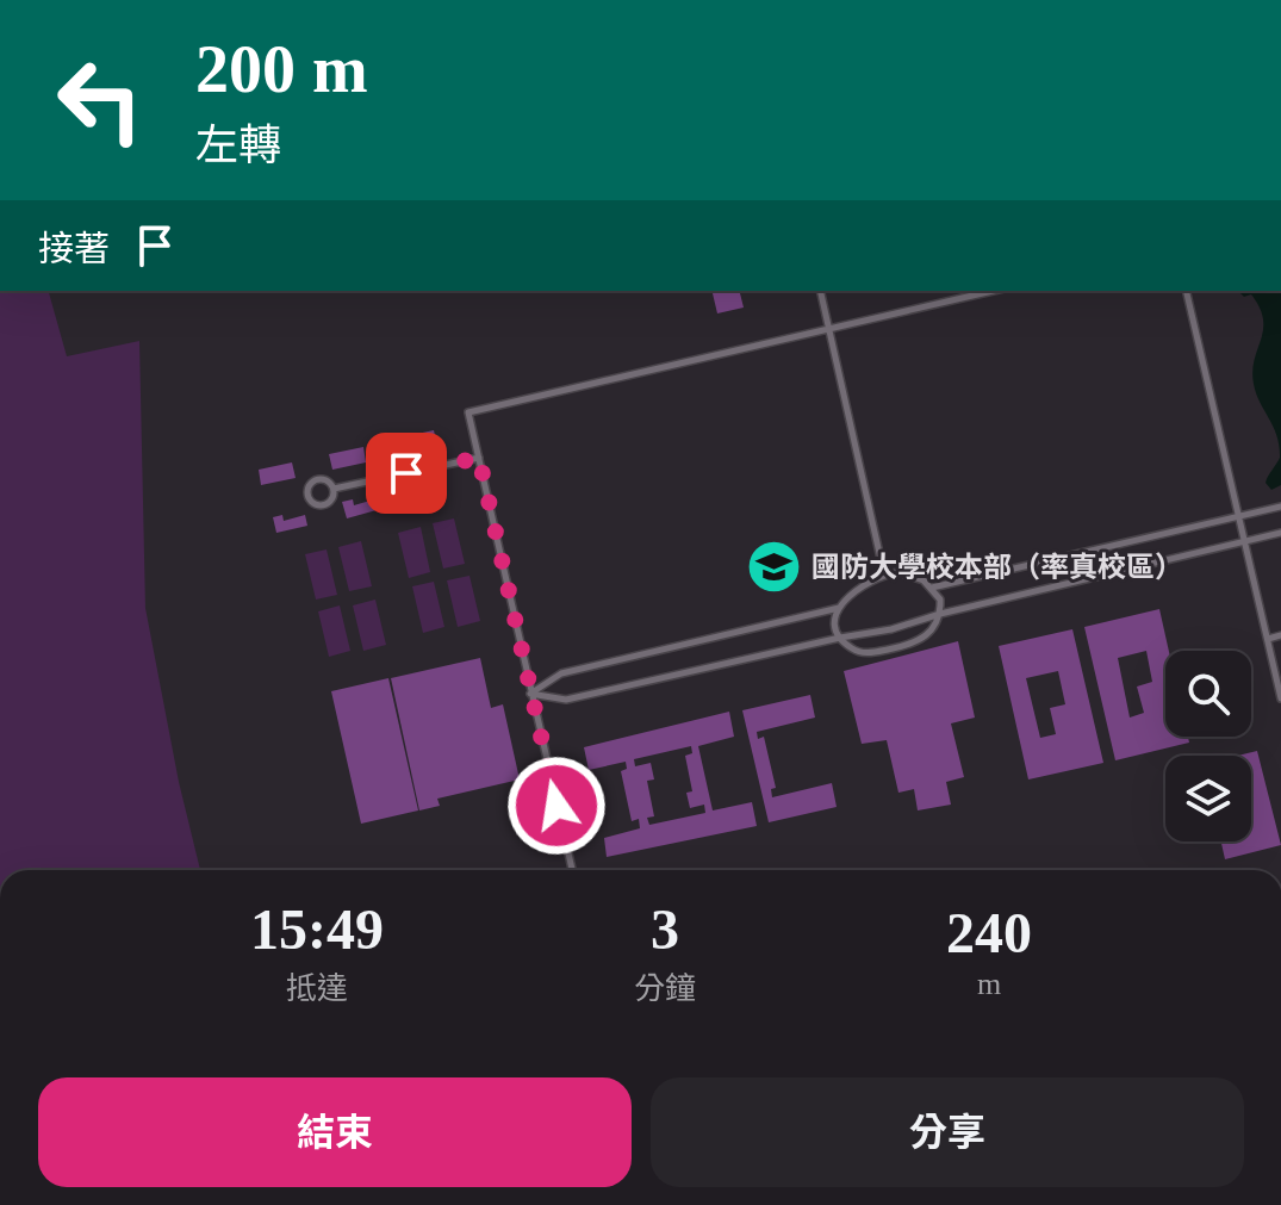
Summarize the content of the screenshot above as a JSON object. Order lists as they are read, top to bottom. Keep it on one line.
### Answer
{"places":{"school or university":["國防大學校本部（率真校區）"]},"page":{"turn":["200 m","左轉"],"then":"接著","eta":["15:49","抵達","3","分鐘","240","m"],"buttons":["結束","分享"]}}
